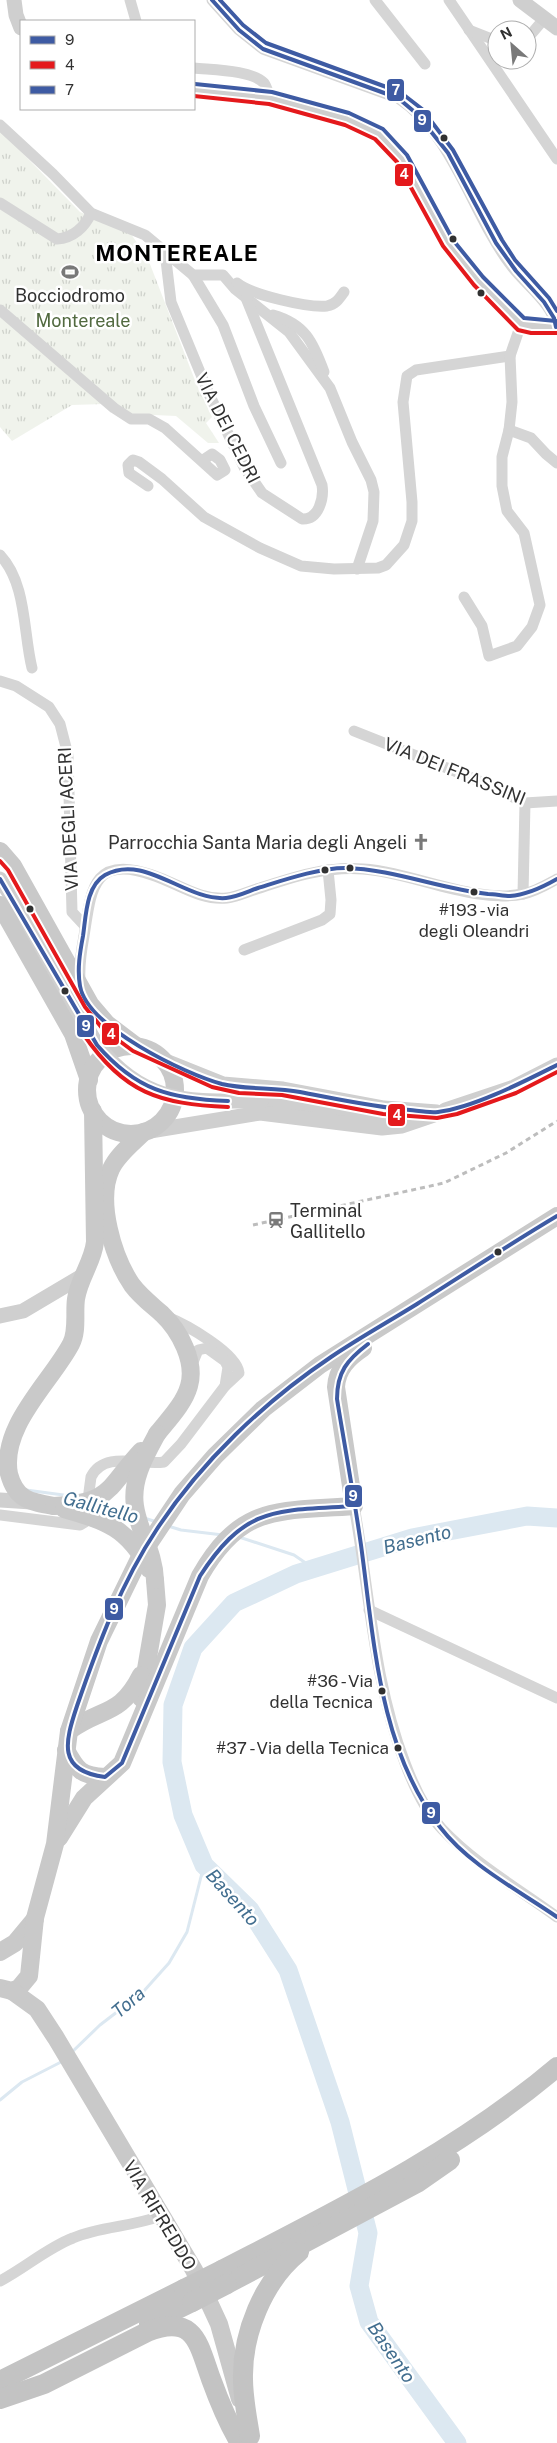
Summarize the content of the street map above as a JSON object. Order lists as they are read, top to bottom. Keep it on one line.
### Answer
{"streets":{"main road":["VIA RIFREDDO"],"street":["VIA DEI CEDRI","VIA DEI FRASSINI","VIA DEGLI ACERI"]},"districts":["MONTEREALE"],"water":["Gallitello","Basento","Tora"],"parks":["Montereale"],"places":{"sports":["Bocciodromo"],"church":["Parrocchia Santa Maria degli Angeli"],"other":["#193 - via degli Oleandri","#36 - Via della Tecnica","#37 - Via della Tecnica"],"station":["Terminal Gallitello"]},"lines":["transit line 9","transit line 7","transit line 4"],"legend":["9","4","7"],"north":"top left"}
